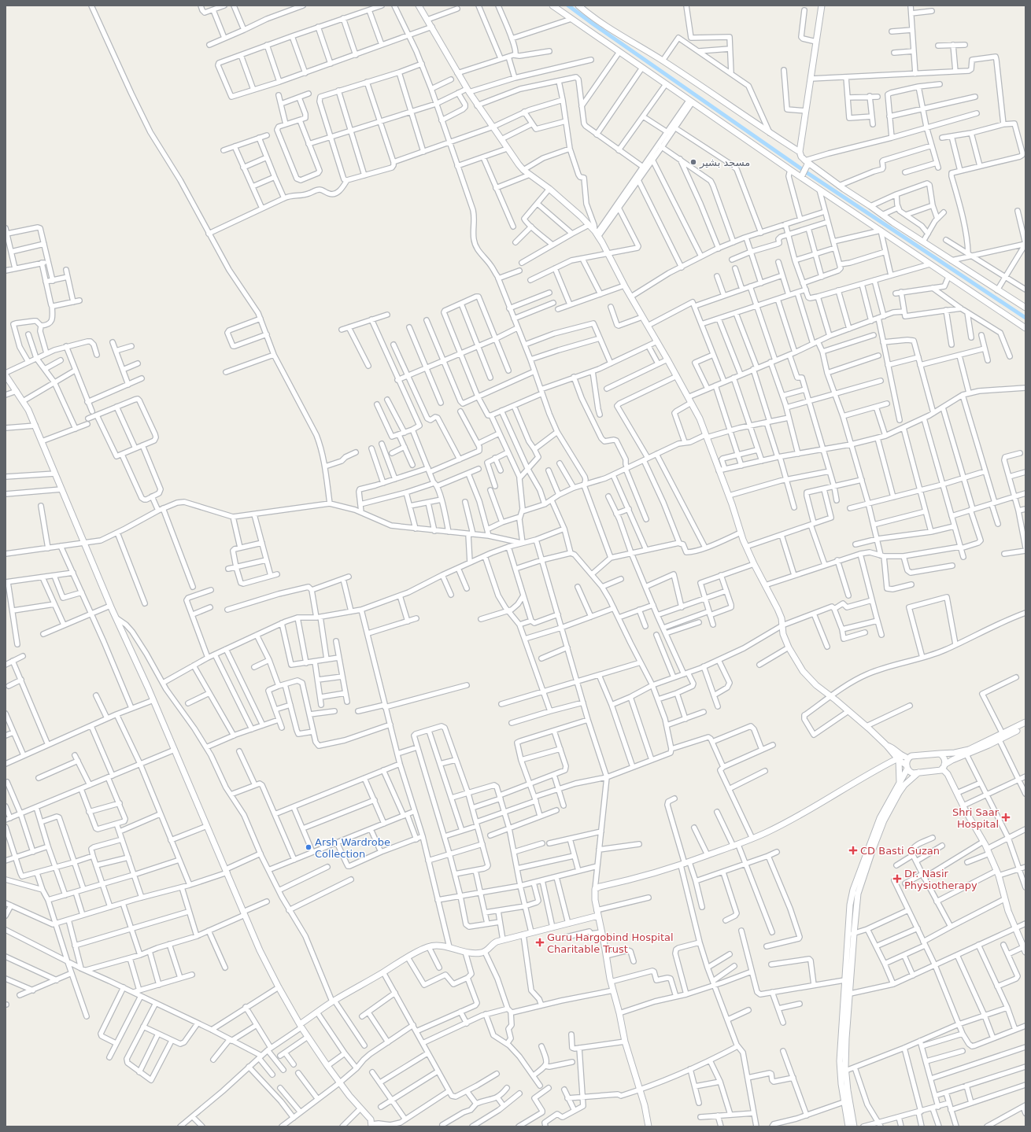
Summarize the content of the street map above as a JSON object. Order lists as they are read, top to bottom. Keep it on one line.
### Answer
{"places":{"other":["مسجد بشیر","Arsh Wardrobe Collection"],"health":["Shri Saar Hospital","CD Basti Guzan","Dr. Nasir Physiotherapy","Guru Hargobind Hospital Charitable Trust"]}}
